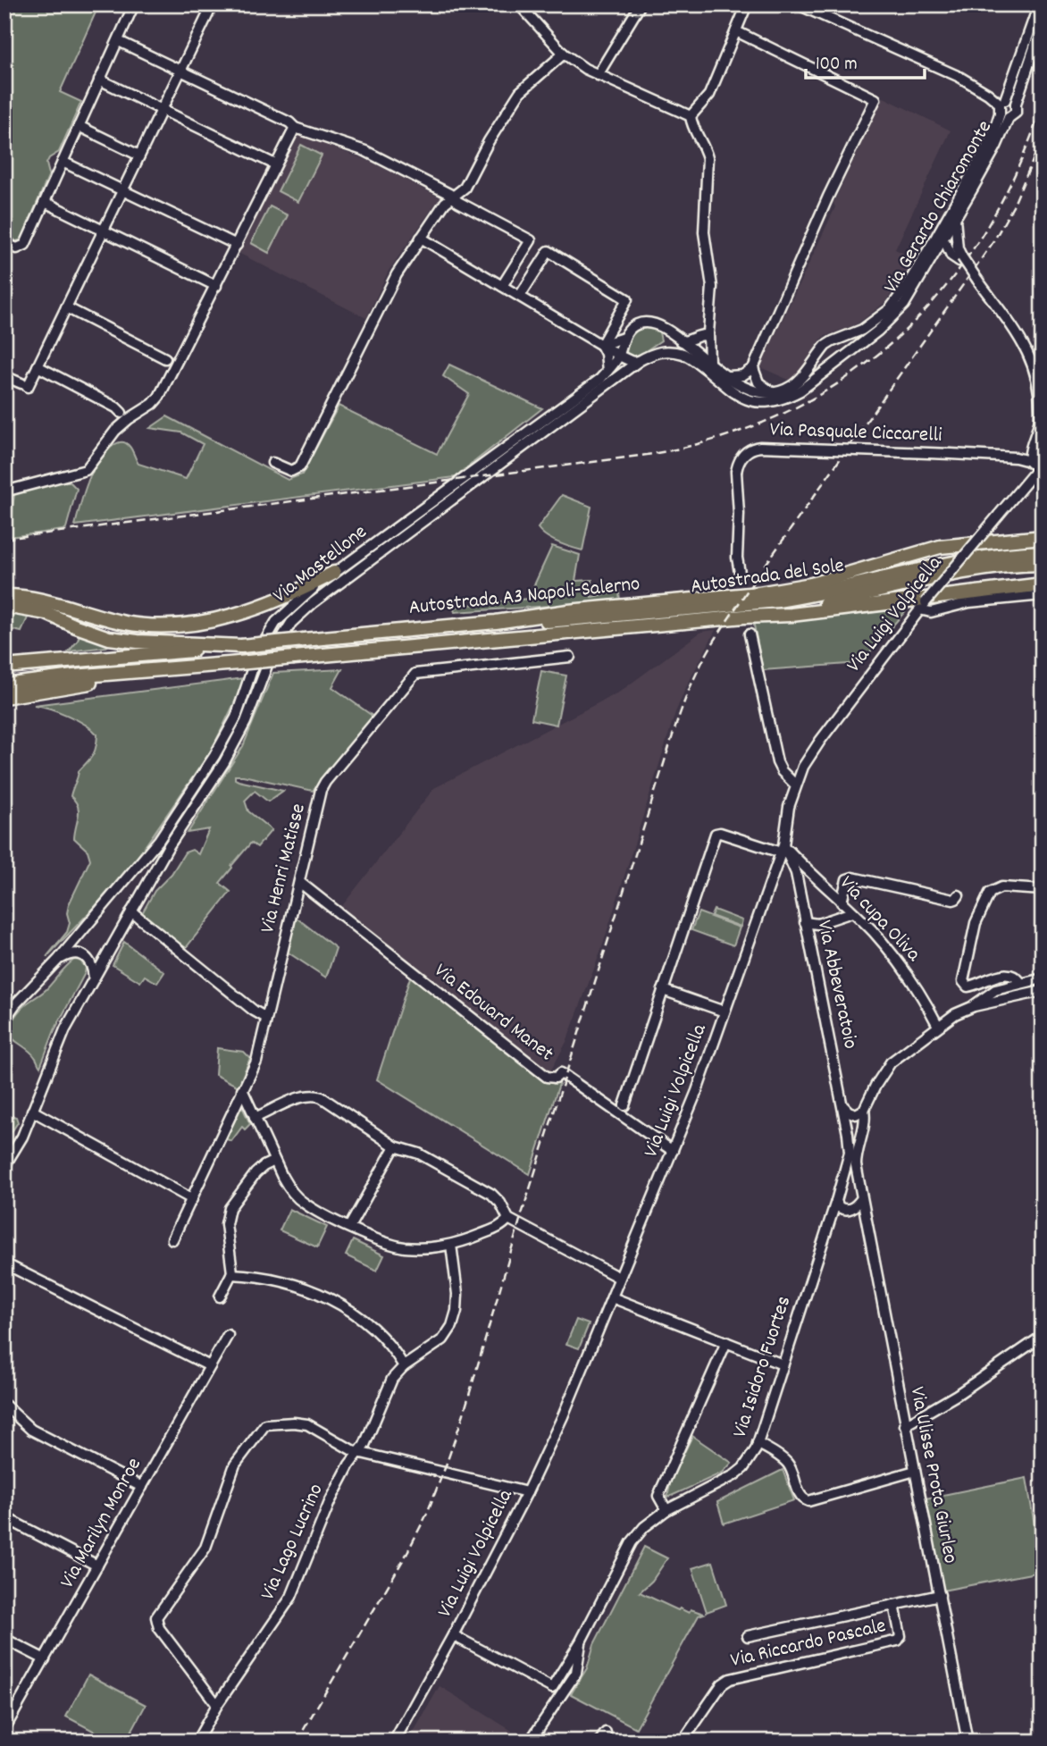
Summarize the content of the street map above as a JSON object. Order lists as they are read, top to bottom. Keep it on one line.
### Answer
{"streets":{"highway":["Autostrada del Sole","Autostrada A3 Napoli-Salerno"],"street":["Via Gerardo Chiaromonte","Via Pasquale Ciccarelli","Via Mastellone","Via Luigi Volpicella","Via Henri Matisse","Via cupa Oliva","Via Abbeveratoio","Via Edouard Manet","Via Isidoro Fuortes","Via Ulisse Prota Giurleo","Via Marilyn Monroe","Via Lago Lucrino","Via Riccardo Pascale"]},"crossings":[["Via Gerardo Chiaromonte","Via Mastellone"],["Via Pasquale Ciccarelli","Via Luigi Volpicella"],["Autostrada del Sole","Autostrada A3 Napoli-Salerno"],["Via Luigi Volpicella","Via cupa Oliva"],["Via Luigi Volpicella","Via Abbeveratoio"],["Via Luigi Volpicella","Via Edouard Manet"],["Via Luigi Volpicella","Via Isidoro Fuortes"],["Via Henri Matisse","Via Edouard Manet"],["Via cupa Oliva","Via Abbeveratoio"],["Via Abbeveratoio","Via Isidoro Fuortes"]],"scale_bar":"100 m"}
